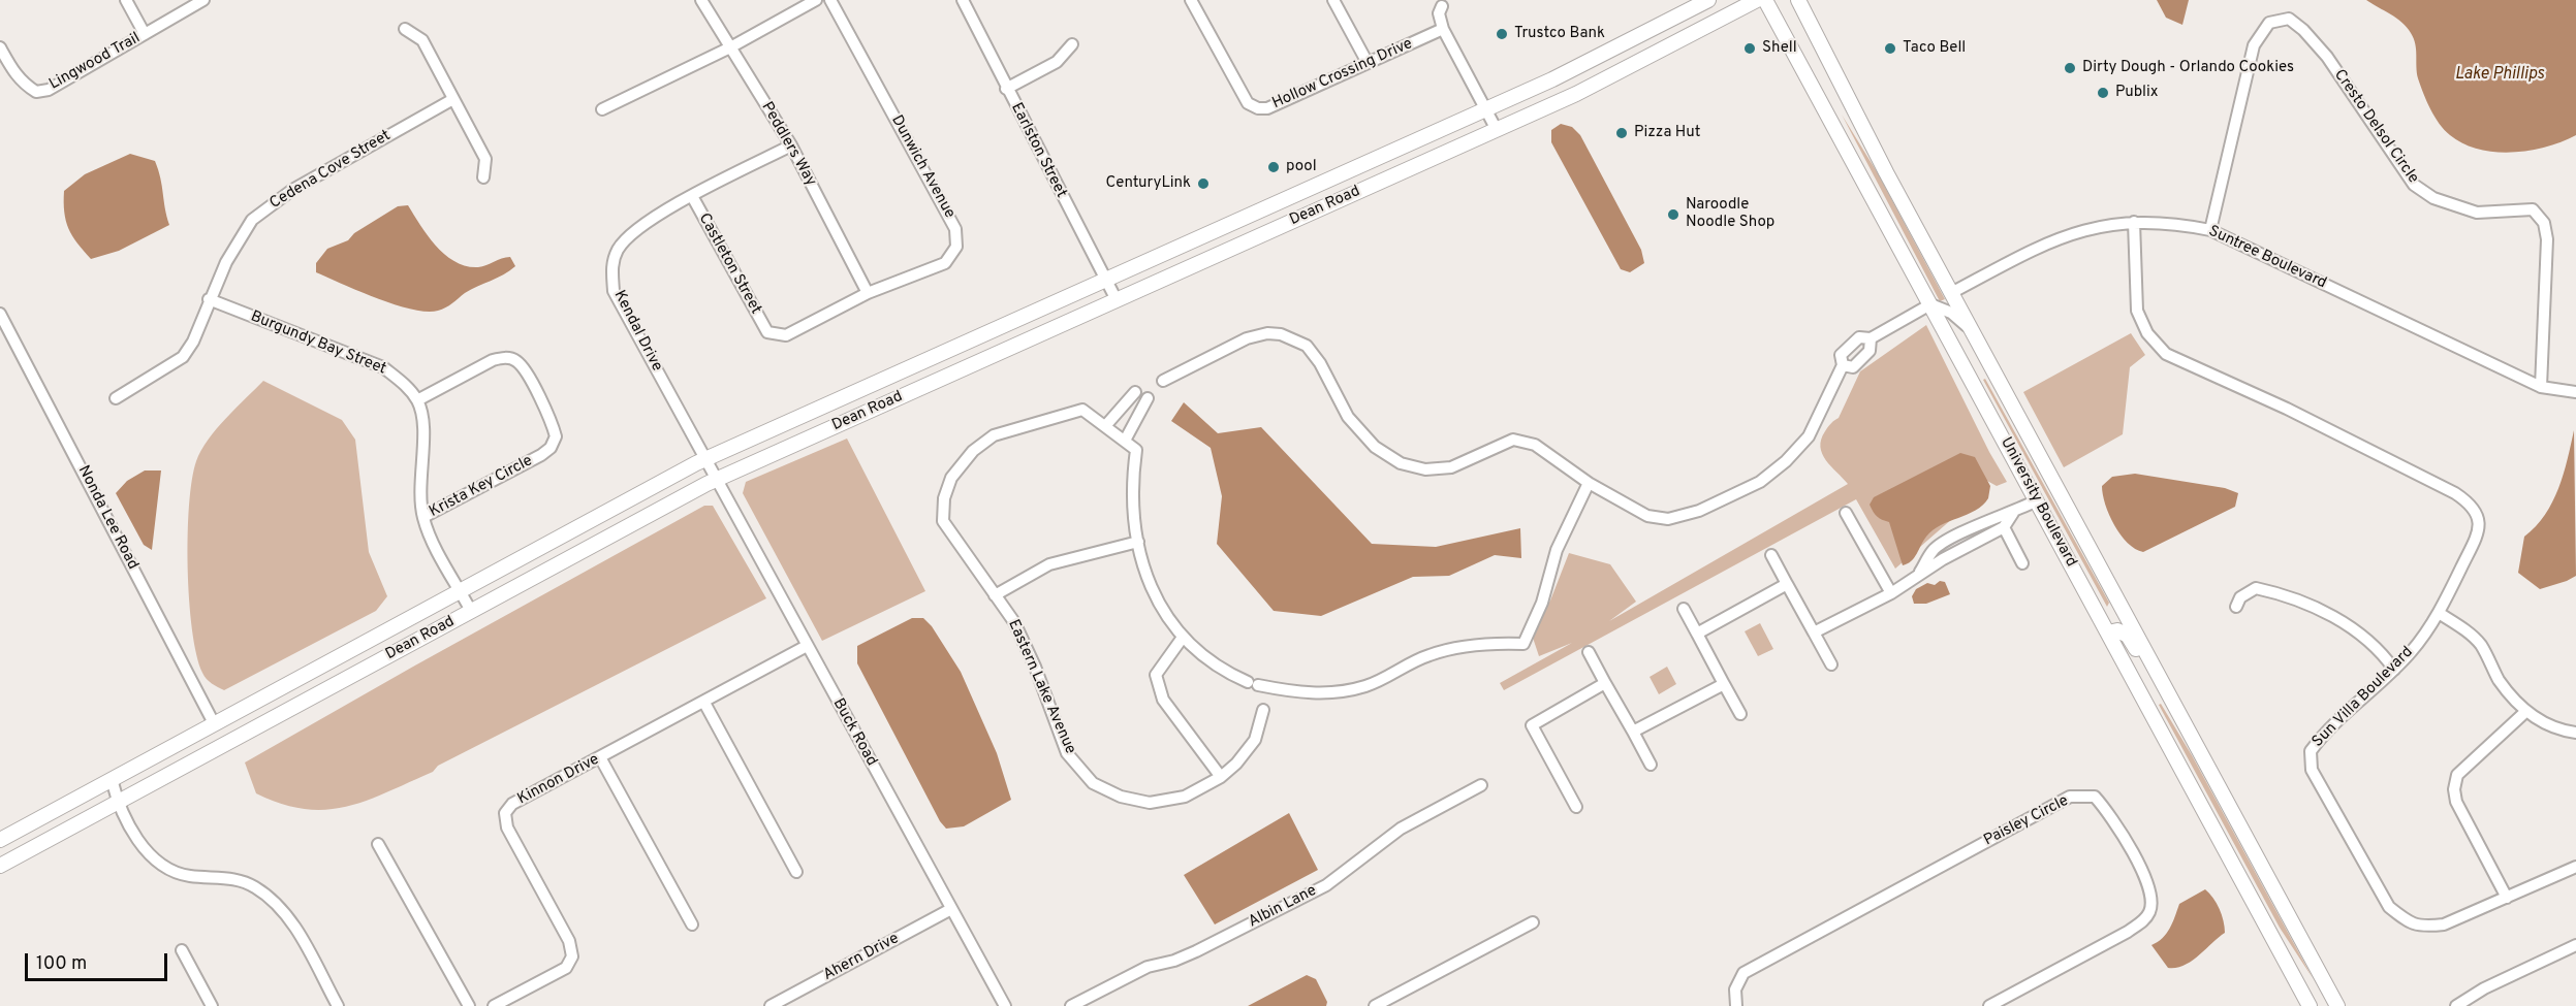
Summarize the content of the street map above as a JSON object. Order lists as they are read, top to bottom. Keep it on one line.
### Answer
{"streets":{"main road":["Dean Road","University Boulevard"],"street":["Lingwood Trail","Hollow Crossing Drive","Cresto Delsol Circle","Peddlers Way","Earlston Street","Dunwich Avenue","Cedena Cove Street","Suntree Boulevard","Castleton Street","Kendal Drive","Burgundy Bay Street","Krista Key Circle","Nonda Lee Road","Eastern Lake Avenue","Sun Villa Boulevard","Buck Road","Kinnon Drive","Paisley Circle","Albin Lane","Ahern Drive"]},"crossings":[["Cresto Delsol Circle","Suntree Boulevard"],["Peddlers Way","Dunwich Avenue"],["Peddlers Way","Castleton Street"],["Peddlers Way","Kendal Drive"],["Earlston Street","Dean Road"],["Dunwich Avenue","Castleton Street"],["Cedena Cove Street","Burgundy Bay Street"],["Dean Road","Kendal Drive"],["Dean Road","Nonda Lee Road"],["Dean Road","Buck Road"],["Suntree Boulevard","University Boulevard"],["Suntree Boulevard","Sun Villa Boulevard"],["Castleton Street","Kendal Drive"],["Kendal Drive","Buck Road"],["Burgundy Bay Street","Krista Key Circle"],["Buck Road","Kinnon Drive"],["Buck Road","Ahern Drive"]],"water":["Lake Phillips"],"places":["Trustco Bank","Shell","Taco Bell","Dirty Dough - Orlando Cookies","Publix","Pizza Hut","pool","CenturyLink","Naroodle Noodle Shop"],"scale_bar":"100 m"}
